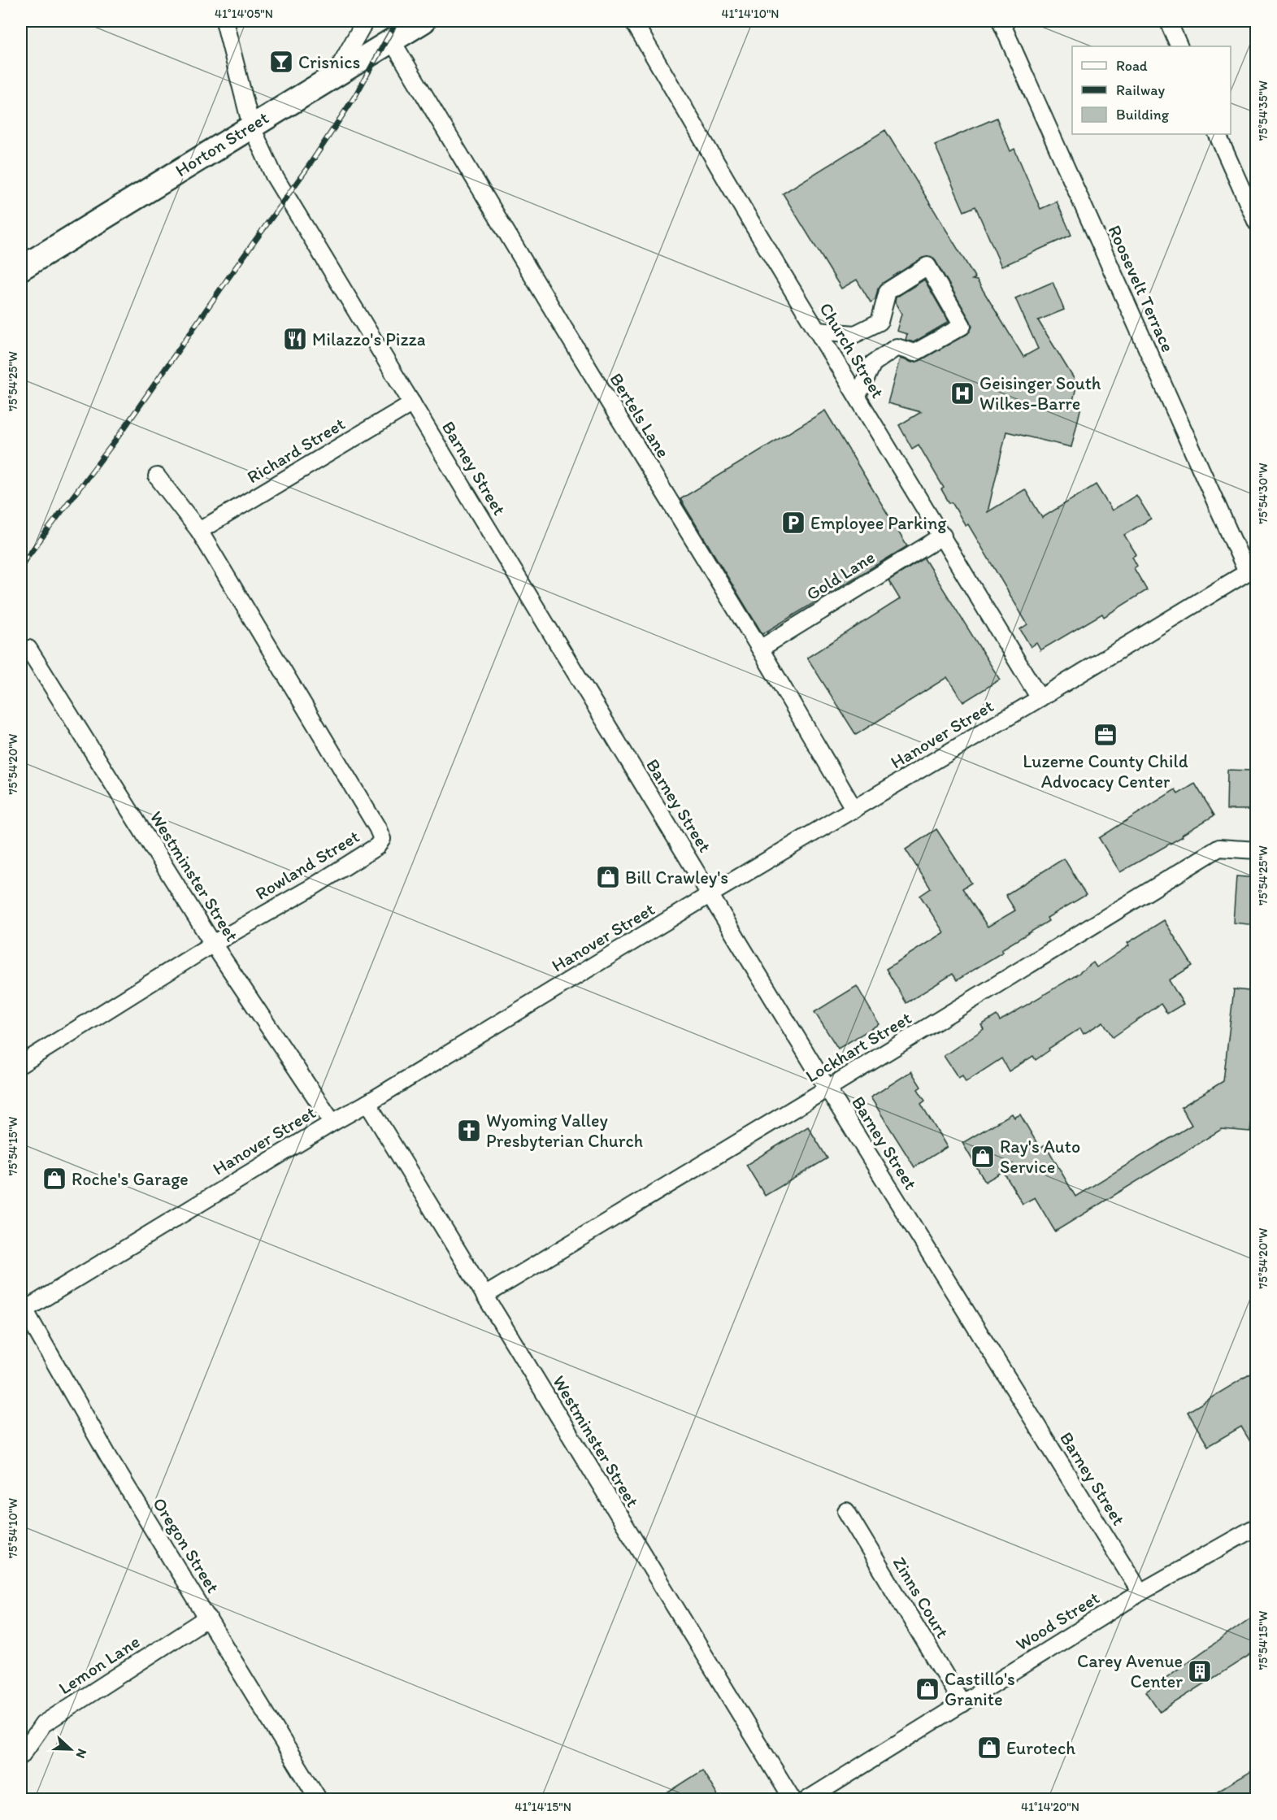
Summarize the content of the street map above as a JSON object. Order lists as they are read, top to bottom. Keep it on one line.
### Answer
{"streets":{"main road":["Horton Street"],"street":["Roosevelt Terrace","Church Street","Bertels Lane","Richard Street","Barney Street","Gold Lane","Hanover Street","Rowland Street","Westminster Street","Lockhart Street","Oregon Street","Zinns Court","Wood Street","Lemon Lane"]},"crossings":[["Horton Street","Bertels Lane"],["Horton Street","Barney Street"],["Roosevelt Terrace","Hanover Street"],["Church Street","Gold Lane"],["Church Street","Hanover Street"],["Bertels Lane","Gold Lane"],["Bertels Lane","Hanover Street"],["Richard Street","Barney Street"],["Richard Street","Rowland Street"],["Barney Street","Hanover Street"],["Barney Street","Lockhart Street"],["Barney Street","Wood Street"],["Hanover Street","Westminster Street"],["Hanover Street","Oregon Street"],["Rowland Street","Westminster Street"],["Westminster Street","Lockhart Street"],["Oregon Street","Lemon Lane"],["Zinns Court","Wood Street"]],"places":{"bar":["Crisnics"],"restaurant":["Milazzo's Pizza"],"hospital":["Geisinger South Wilkes-Barre"],"parking":["Employee Parking"],"office":["Luzerne County Child Advocacy Center"],"shop":["Bill Crawley's","Ray's Auto Service","Roche's Garage","Castillo's Granite","Eurotech"],"church":["Wyoming Valley Presbyterian Church"],"building":["Carey Avenue Center"]},"legend":["Road","Railway","Building"],"north":"right","coordinates":["41°14'05\"N","41°14'10\"N","75°54'35\"W","75°54'25\"W","75°54'30\"W","75°54'20\"W","75°54'15\"W","75°54'10\"W","41°14'15\"N","41°14'20\"N"]}
